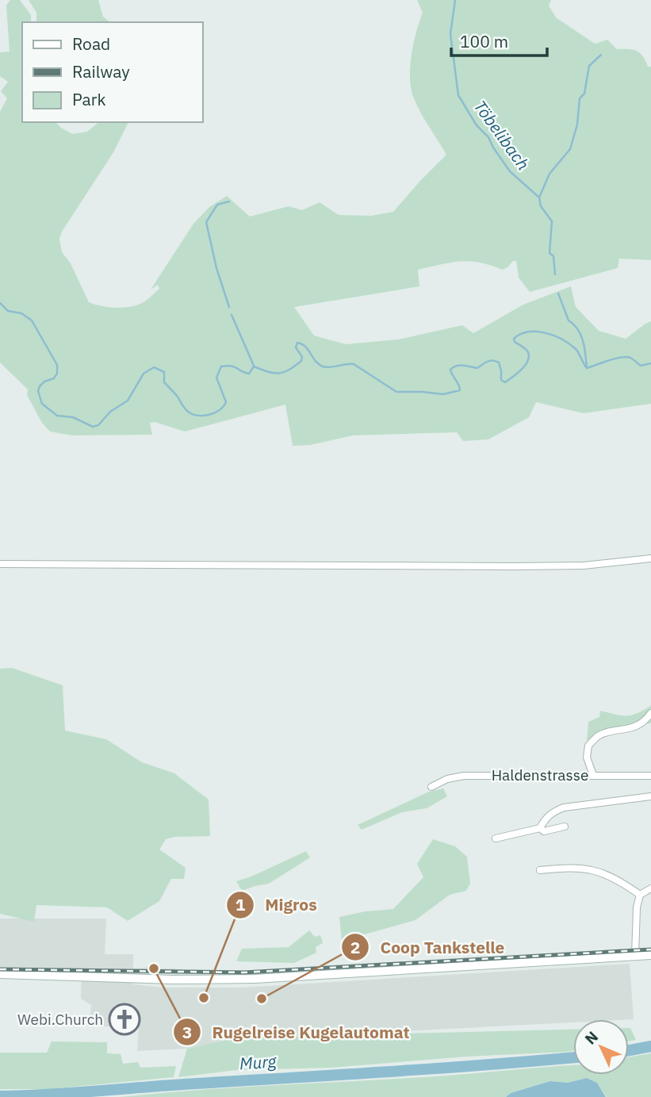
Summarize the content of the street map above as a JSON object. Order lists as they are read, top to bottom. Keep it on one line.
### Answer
{"streets":{"street":["Haldenstrasse"]},"water":["Töbelibach","Murg"],"places":{"other":["Rugelreise Kugelautomat","Migros","Coop Tankstelle"],"church":["Webi.Church"]},"legend":["Road","Railway","Park"],"scale_bar":"100 m","north":"top left"}
